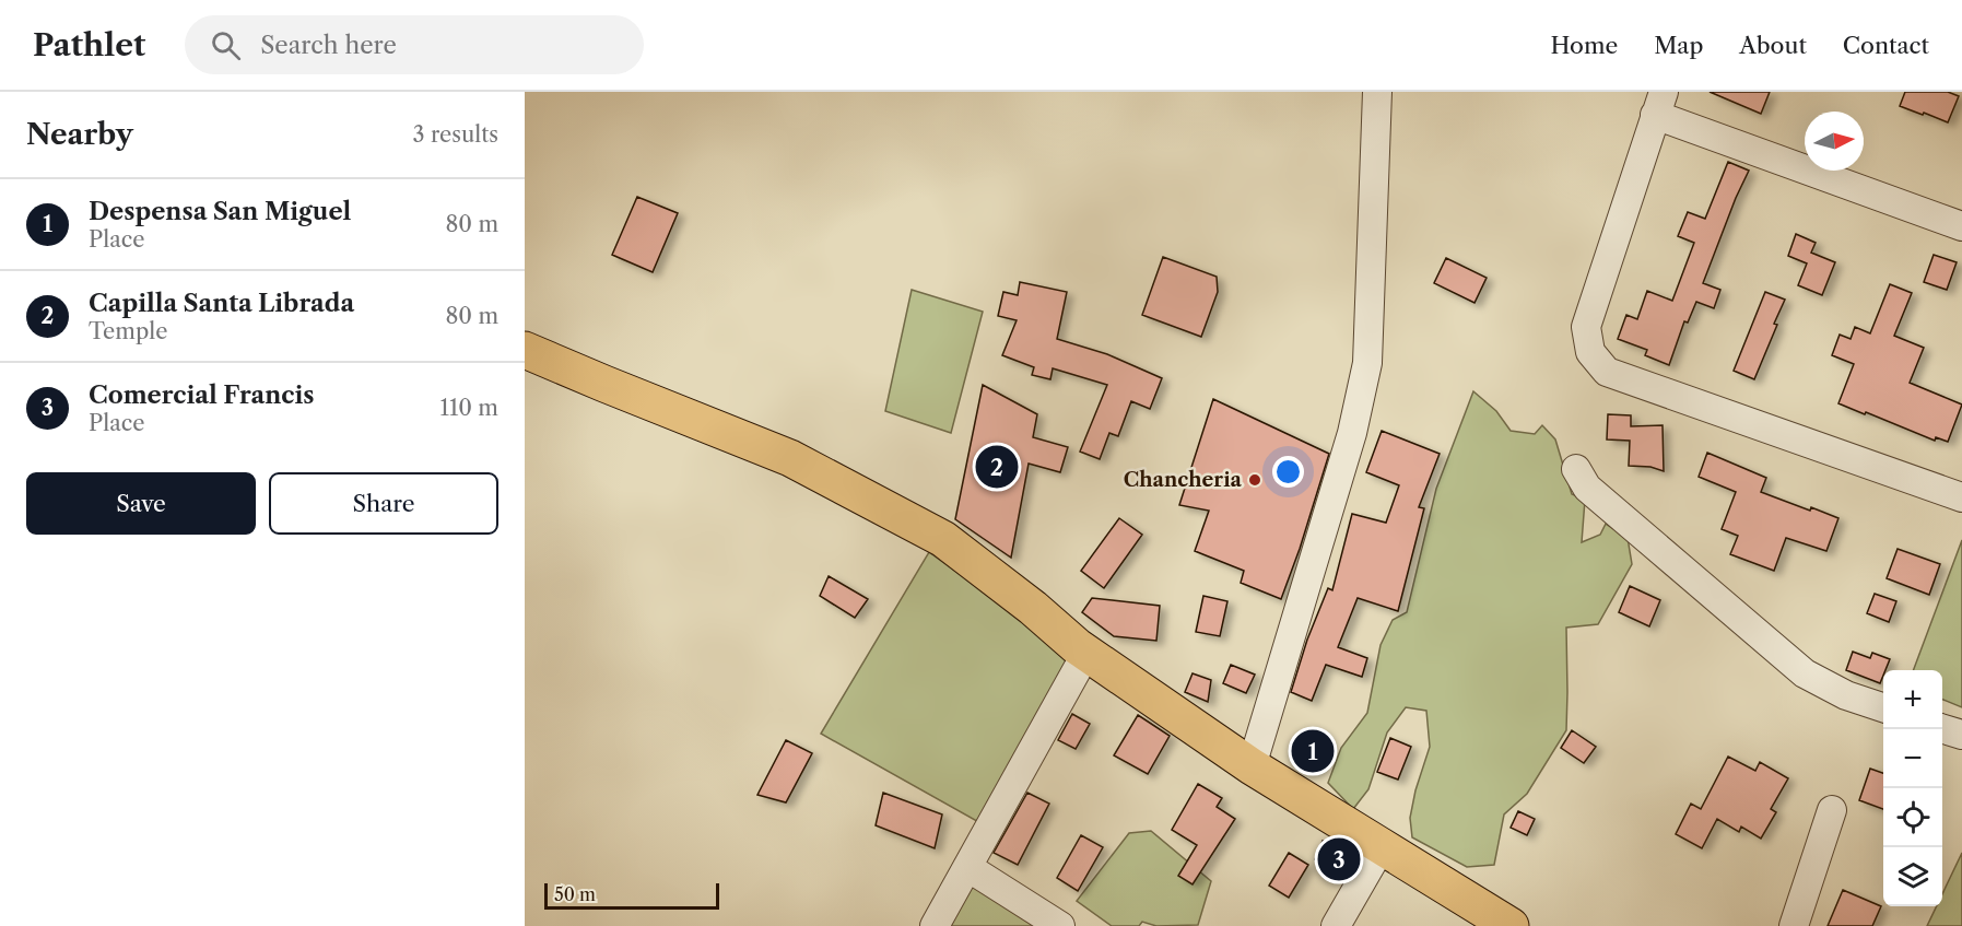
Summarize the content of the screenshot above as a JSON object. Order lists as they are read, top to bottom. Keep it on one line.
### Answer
{"places":["Chancheria"],"scale_bar":"50 m","north":"right","page":{"header":"Pathlet","search":"Search here","nav":["Home","Map","About","Contact"],"heading":["Nearby","3 results"],"list":[{"mark":"1","name":"Despensa San Miguel","note":"Place","value":"80 m"},{"mark":"2","name":"Capilla Santa Librada","note":"Temple","value":"80 m"},{"mark":"3","name":"Comercial Francis","note":"Place","value":"110 m"}],"pins":["2","1","3"],"buttons":["Save","Share"],"map_buttons":["+","−"],"scale":"50 m"}}
